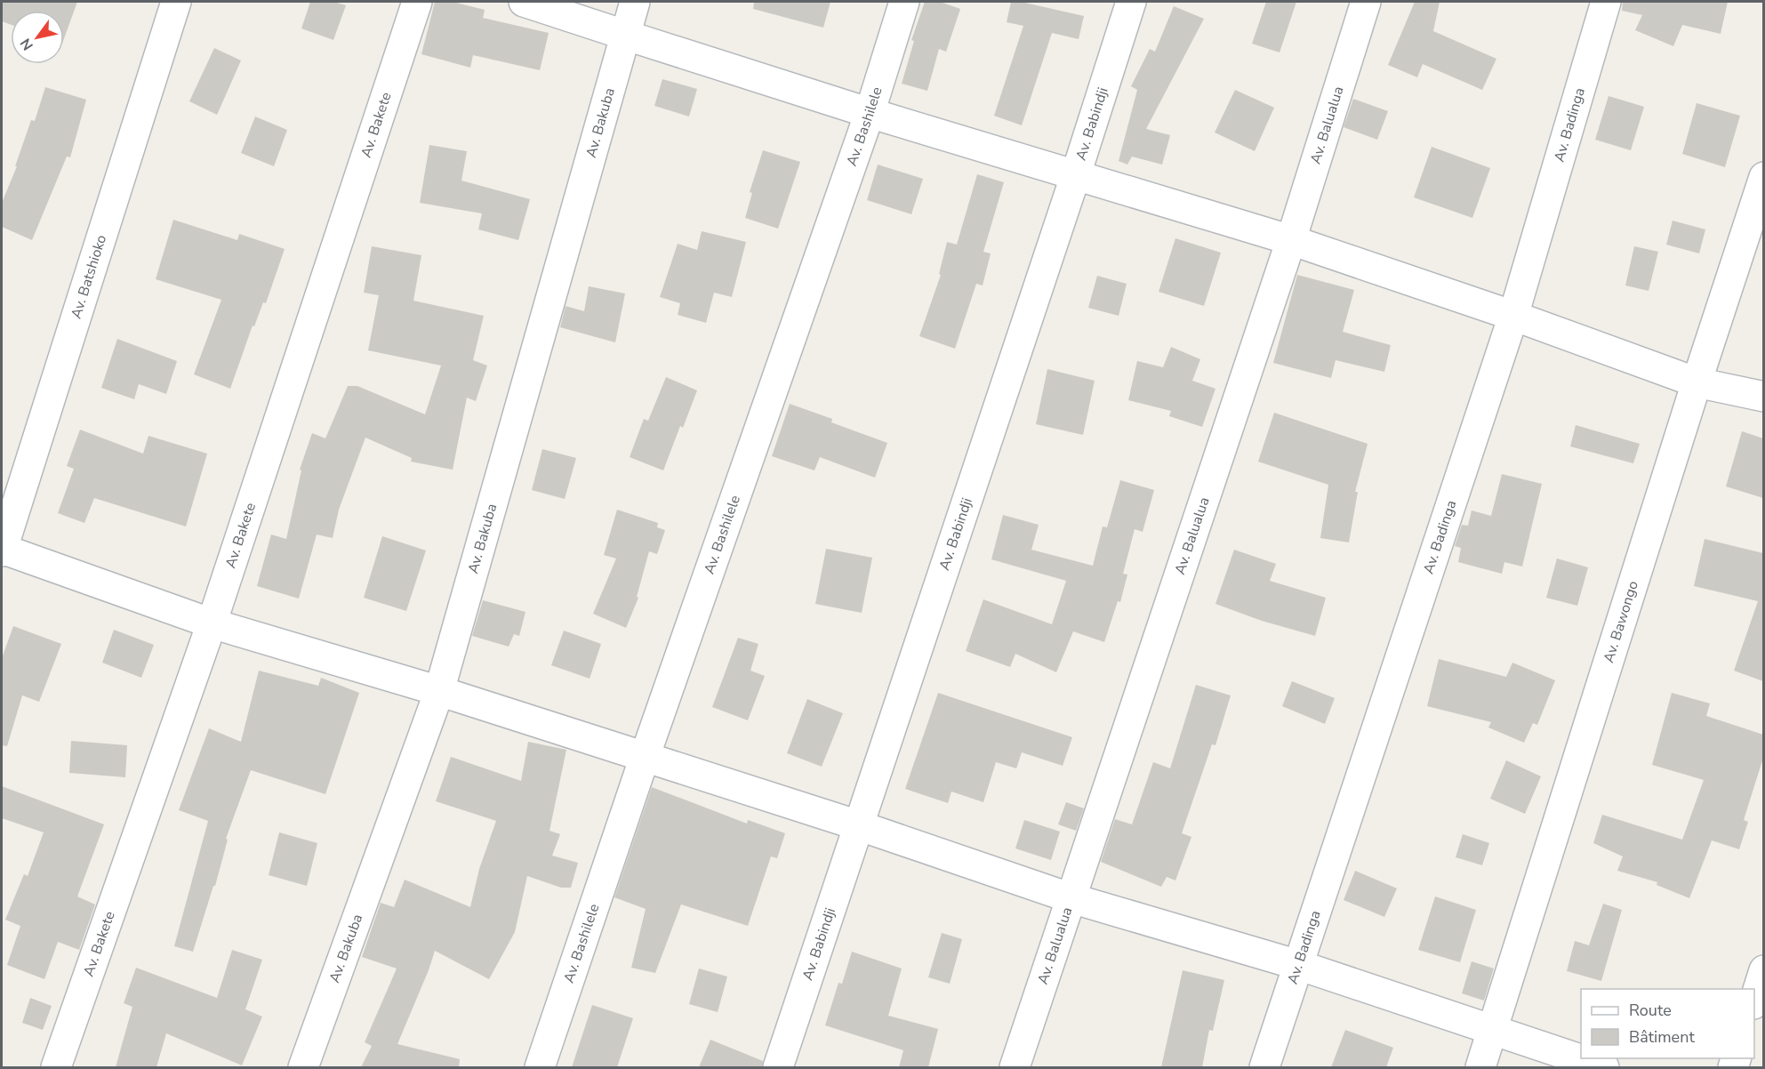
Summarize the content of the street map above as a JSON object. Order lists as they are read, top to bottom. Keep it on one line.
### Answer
{"streets":{"street":["Av. Bakuba","Av. Badinga","Av. Babindji","Av. Balualua","Av. Bakete","Av. Bashilele","Av. Batshioko","Av. Bawongo"]},"legend":["Route","Bâtiment"],"north":"bottom left"}
